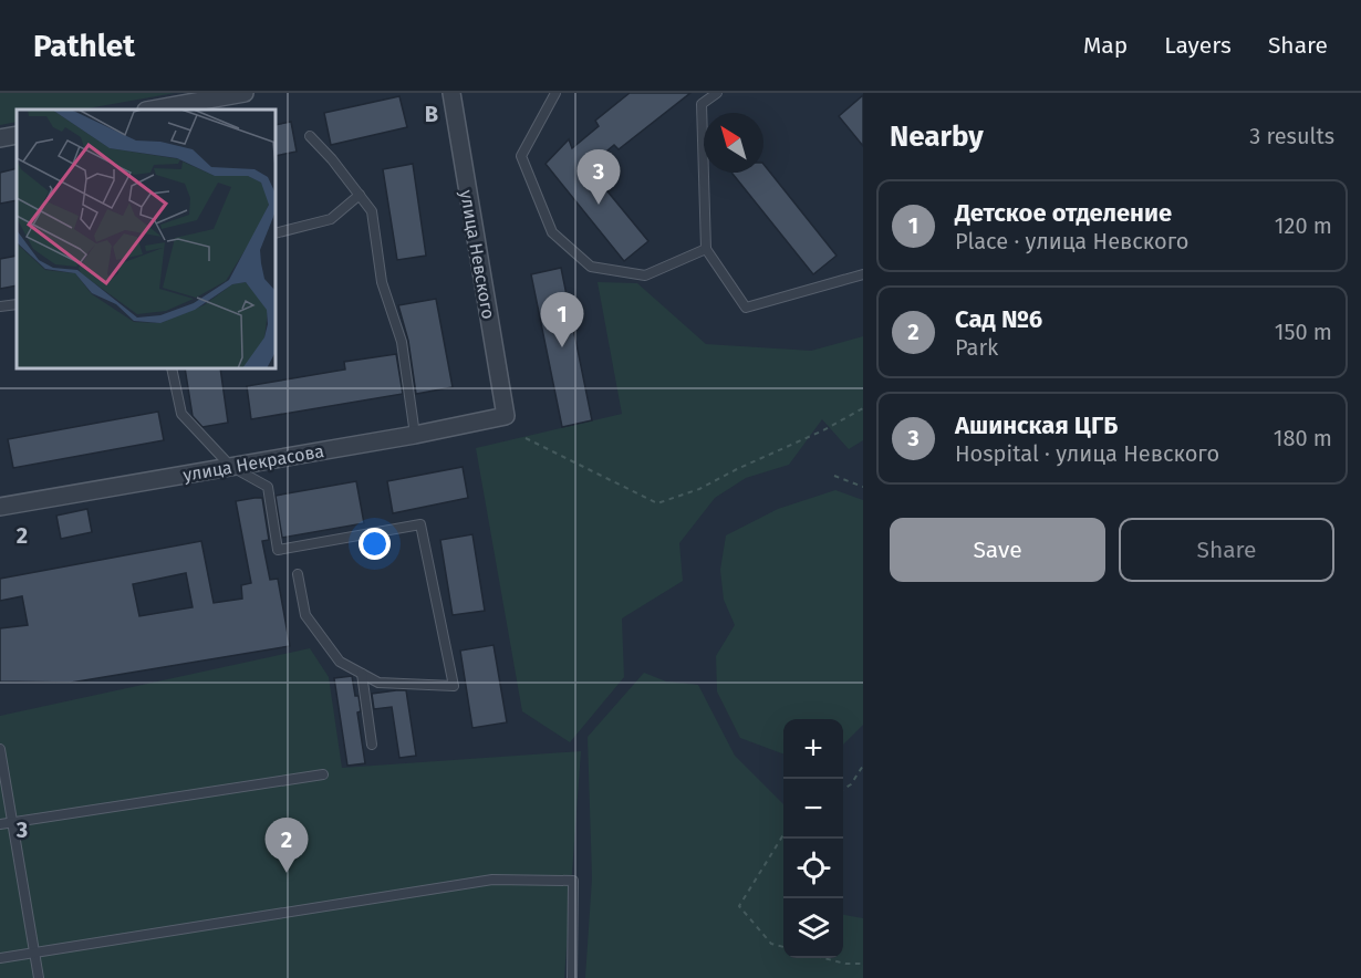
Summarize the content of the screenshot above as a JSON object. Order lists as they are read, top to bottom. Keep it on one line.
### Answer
{"streets":{"street":["улица Невского","улица Некрасова"]},"crossings":[["улица Невского","улица Некрасова"]],"north":"top left","page":{"header":"Pathlet","nav":["Map","Layers","Share"],"heading":["Nearby","3 results"],"pins":["3","1","2"],"list":[{"mark":"1","name":"Детское отделение","note":"Place · улица Невского","value":"120 m"},{"mark":"2","name":"Сад №6","note":"Park","value":"150 m"},{"mark":"3","name":"Ашинская ЦГБ","note":"Hospital · улица Невского","value":"180 m"}],"buttons":["Save","Share"],"map_buttons":["+","−"]},"grid":{"columns":["B"],"rows":["2","3"]}}
